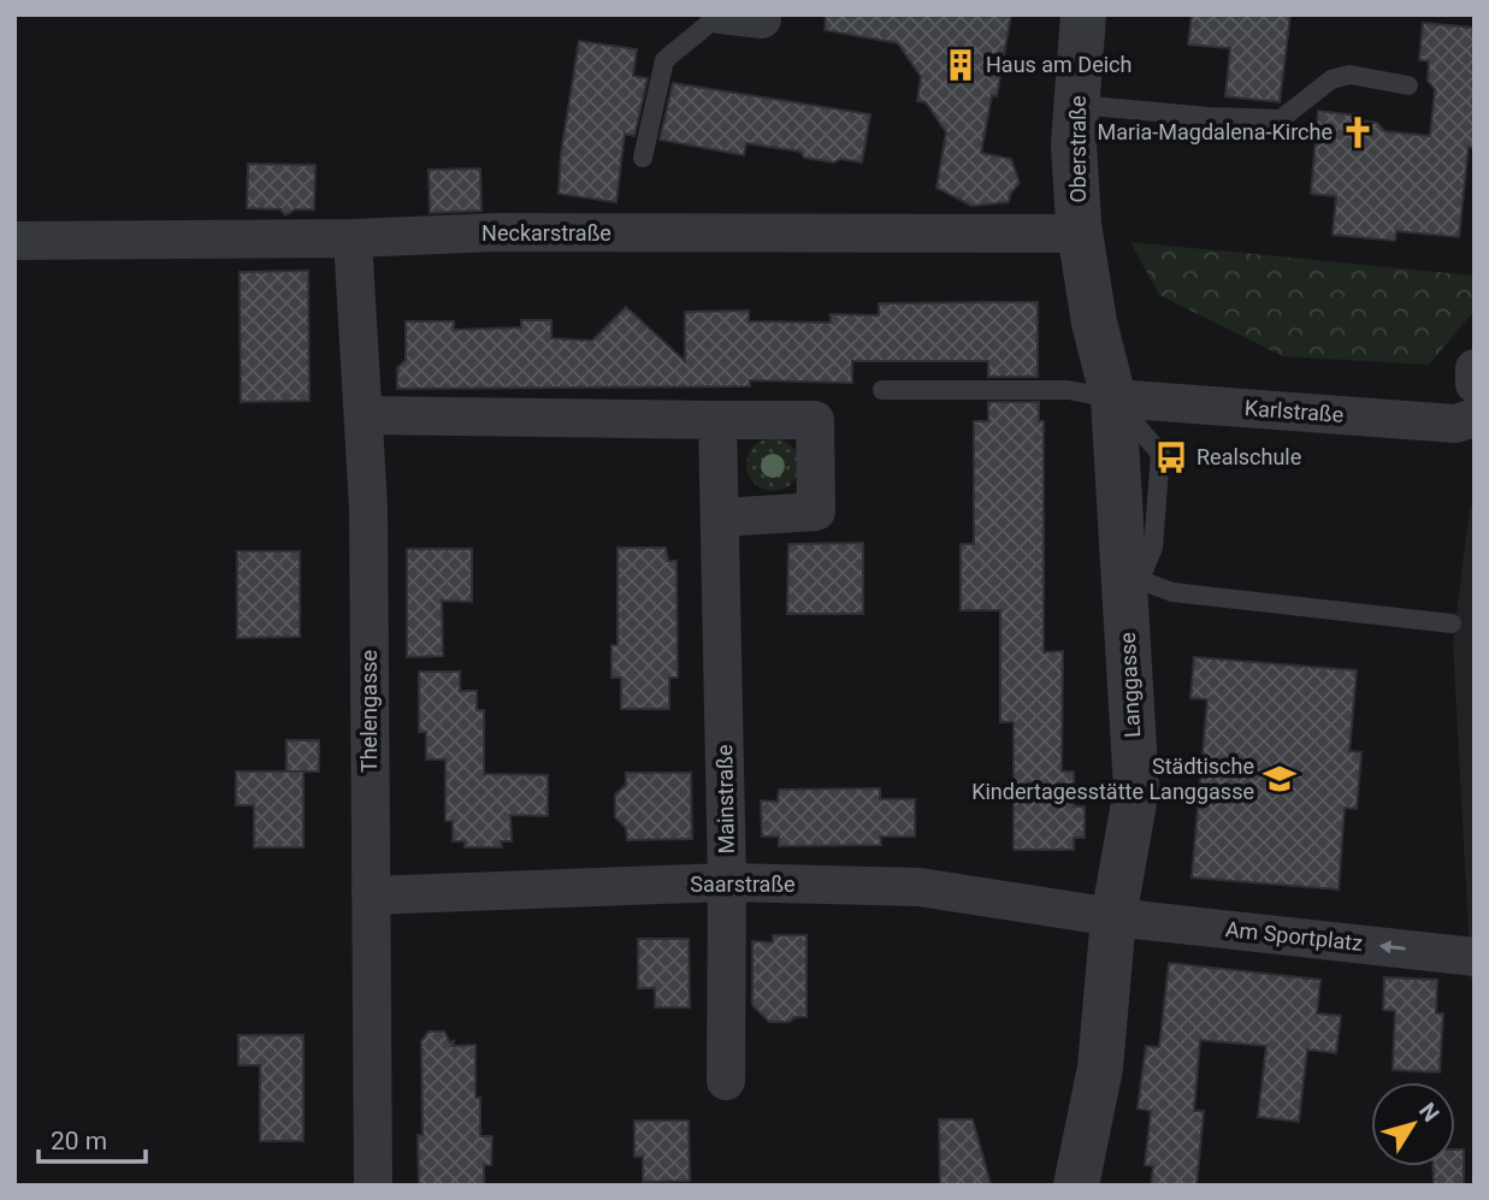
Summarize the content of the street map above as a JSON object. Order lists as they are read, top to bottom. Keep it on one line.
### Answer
{"streets":{"street":["Oberstraße","Neckarstraße","Karlstraße","Langgasse","Thelengasse","Mainstraße","Saarstraße","Am Sportplatz"]},"crossings":[["Oberstraße","Neckarstraße"],["Oberstraße","Langgasse"],["Neckarstraße","Langgasse"],["Neckarstraße","Thelengasse"],["Karlstraße","Langgasse"],["Langgasse","Saarstraße"],["Langgasse","Am Sportplatz"],["Thelengasse","Saarstraße"],["Mainstraße","Saarstraße"],["Saarstraße","Am Sportplatz"]],"one_way":["Am Sportplatz"],"places":{"building":["Haus am Deich"],"church":["Maria-Magdalena-Kirche"],"bus stop":["Realschule"],"school or university":["Städtische Kindertagesstätte Langgasse"]},"scale_bar":"20 m","north":"top right"}
